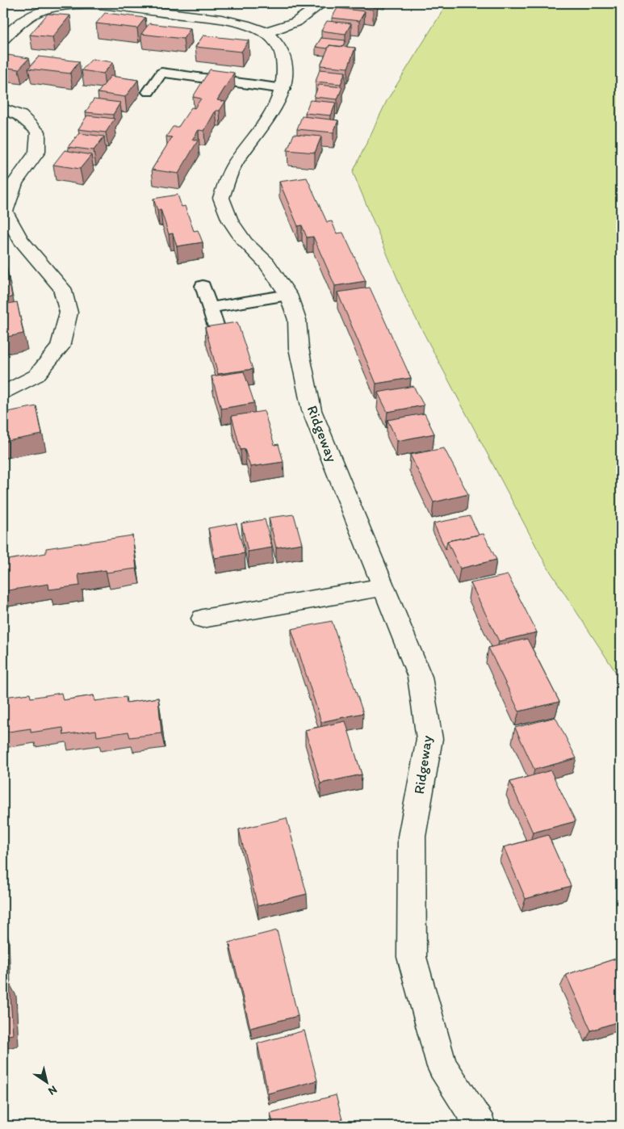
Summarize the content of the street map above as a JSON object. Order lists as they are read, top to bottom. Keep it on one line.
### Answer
{"streets":{"street":["Ridgeway"]},"north":"bottom right"}
